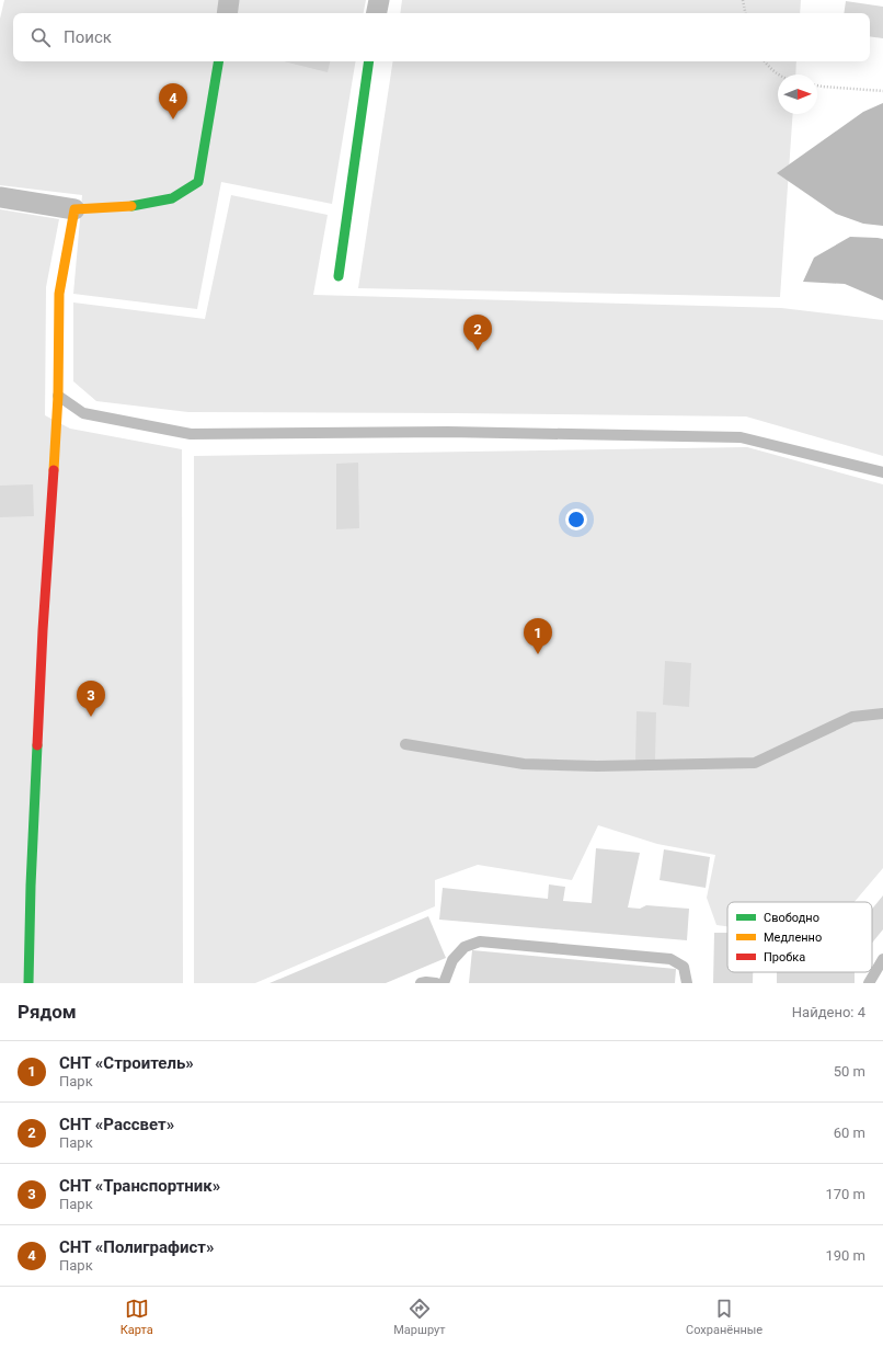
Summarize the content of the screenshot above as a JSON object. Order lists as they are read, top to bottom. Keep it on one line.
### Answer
{"legend":["Свободно","Медленно","Пробка"],"north":"right","page":{"search":"Поиск","pins":["4","2","1","3"],"heading":["Рядом","Найдено: 4"],"list":[{"mark":"1","name":"СНТ «Строитель»","note":"Парк","value":"50 m"},{"mark":"2","name":"СНТ «Рассвет»","note":"Парк","value":"60 m"},{"mark":"3","name":"СНТ «Транспортник»","note":"Парк","value":"170 m"},{"mark":"4","name":"СНТ «Полиграфист»","note":"Парк","value":"190 m"}],"nav":["Карта","Маршрут","Сохранённые"]}}
